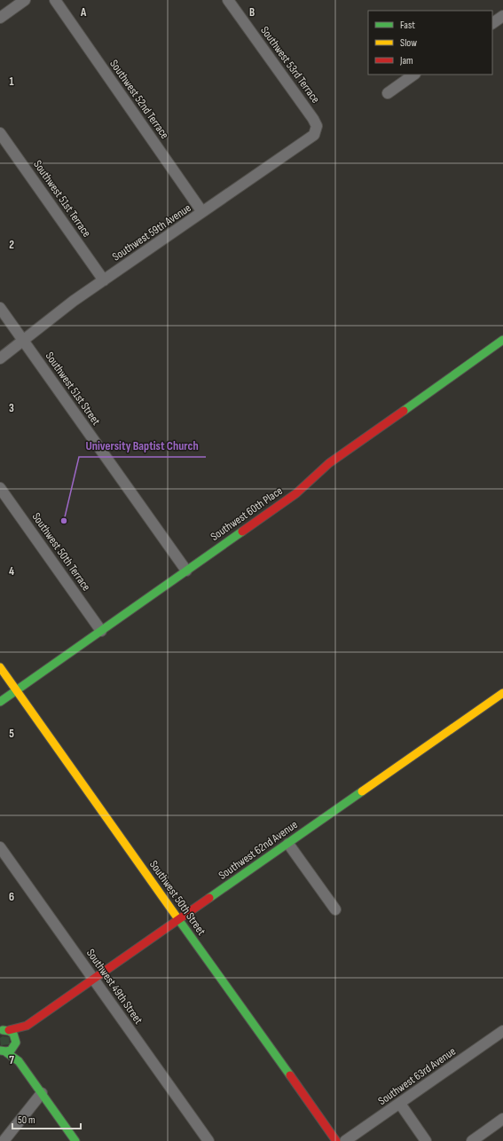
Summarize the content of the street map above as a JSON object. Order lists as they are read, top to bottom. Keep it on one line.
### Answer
{"streets":{"street":["Southwest 53rd Terrace","Southwest 52nd Terrace","Southwest 51st Terrace","Southwest 59th Avenue","Southwest 51st Street","Southwest 60th Place","Southwest 50th Terrace","Southwest 62nd Avenue","Southwest 50th Street","Southwest 49th Street","Southwest 63rd Avenue"]},"crossings":[["Southwest 53rd Terrace","Southwest 59th Avenue"],["Southwest 52nd Terrace","Southwest 59th Avenue"],["Southwest 51st Terrace","Southwest 59th Avenue"],["Southwest 59th Avenue","Southwest 51st Street"],["Southwest 51st Street","Southwest 60th Place"],["Southwest 60th Place","Southwest 50th Terrace"],["Southwest 60th Place","Southwest 50th Street"],["Southwest 62nd Avenue","Southwest 50th Street"],["Southwest 62nd Avenue","Southwest 49th Street"]],"places":["University Baptist Church"],"legend":["Fast","Slow","Jam"],"scale_bar":"50 m","grid":{"columns":["A","B"],"rows":["1","2","3","4","5","6","7"]}}
